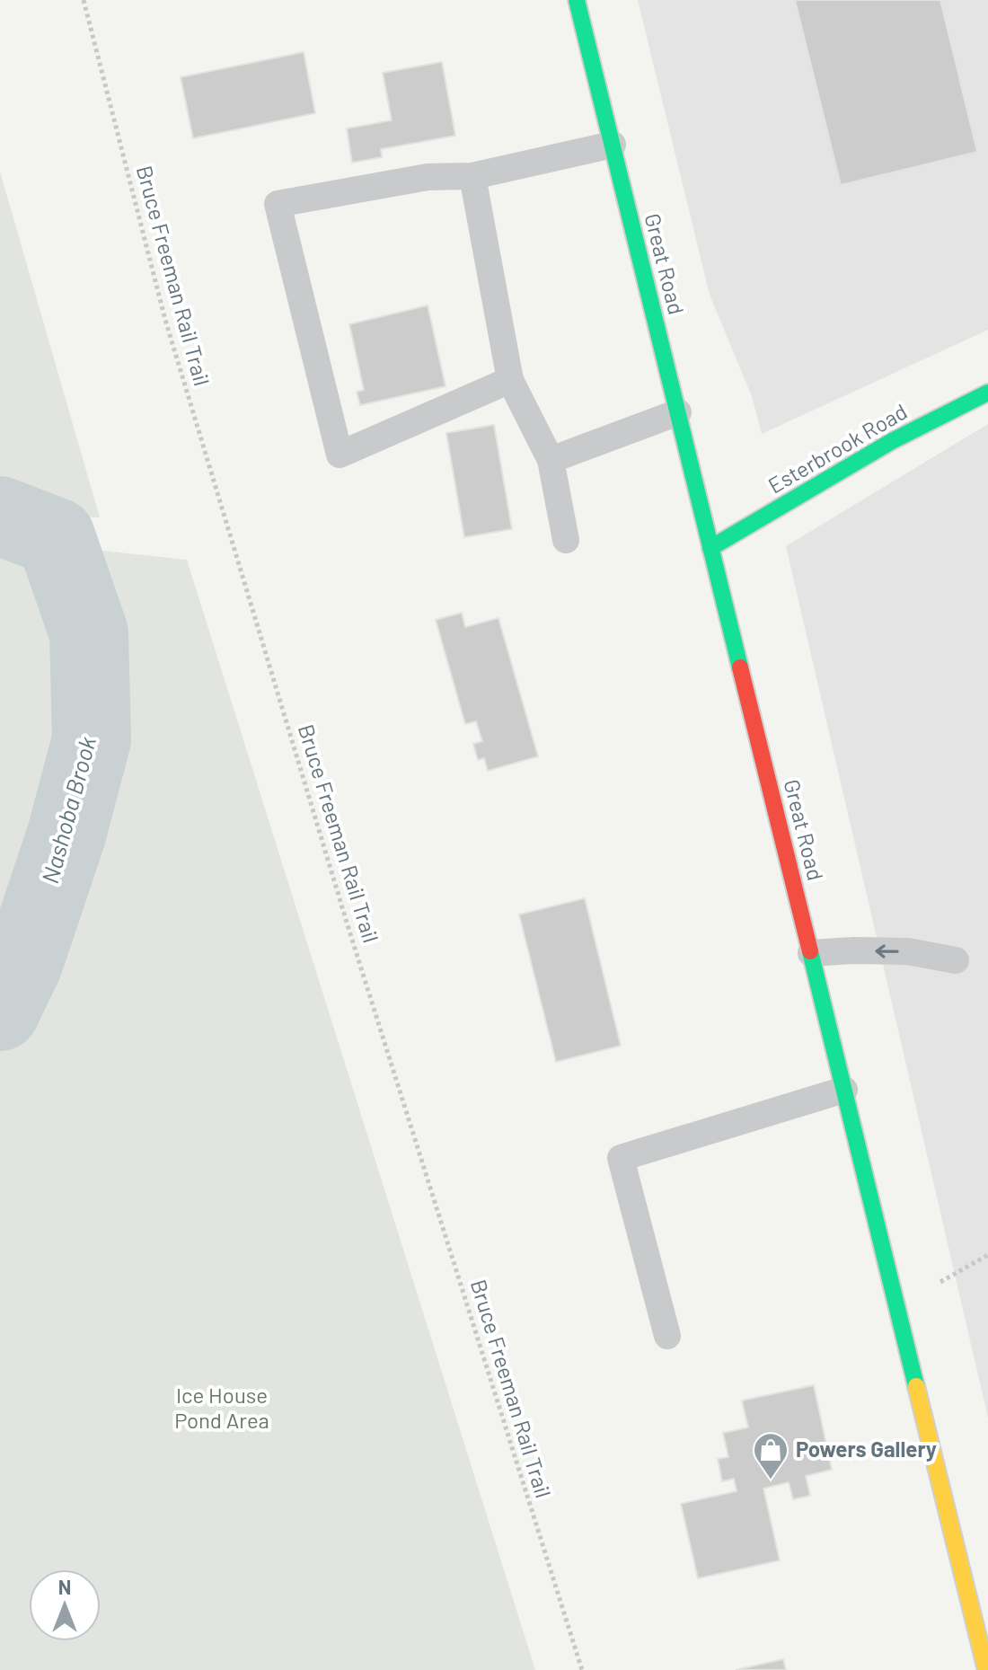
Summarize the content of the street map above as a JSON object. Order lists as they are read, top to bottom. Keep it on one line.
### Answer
{"streets":{"main road":["Great Road","Esterbrook Road"],"path":["Bruce Freeman Rail Trail"]},"crossings":[["Great Road","Esterbrook Road"]],"water":["Nashoba Brook"],"parks":["Ice House Pond Area"],"places":{"shop":["Powers Gallery"]},"north":"top"}
